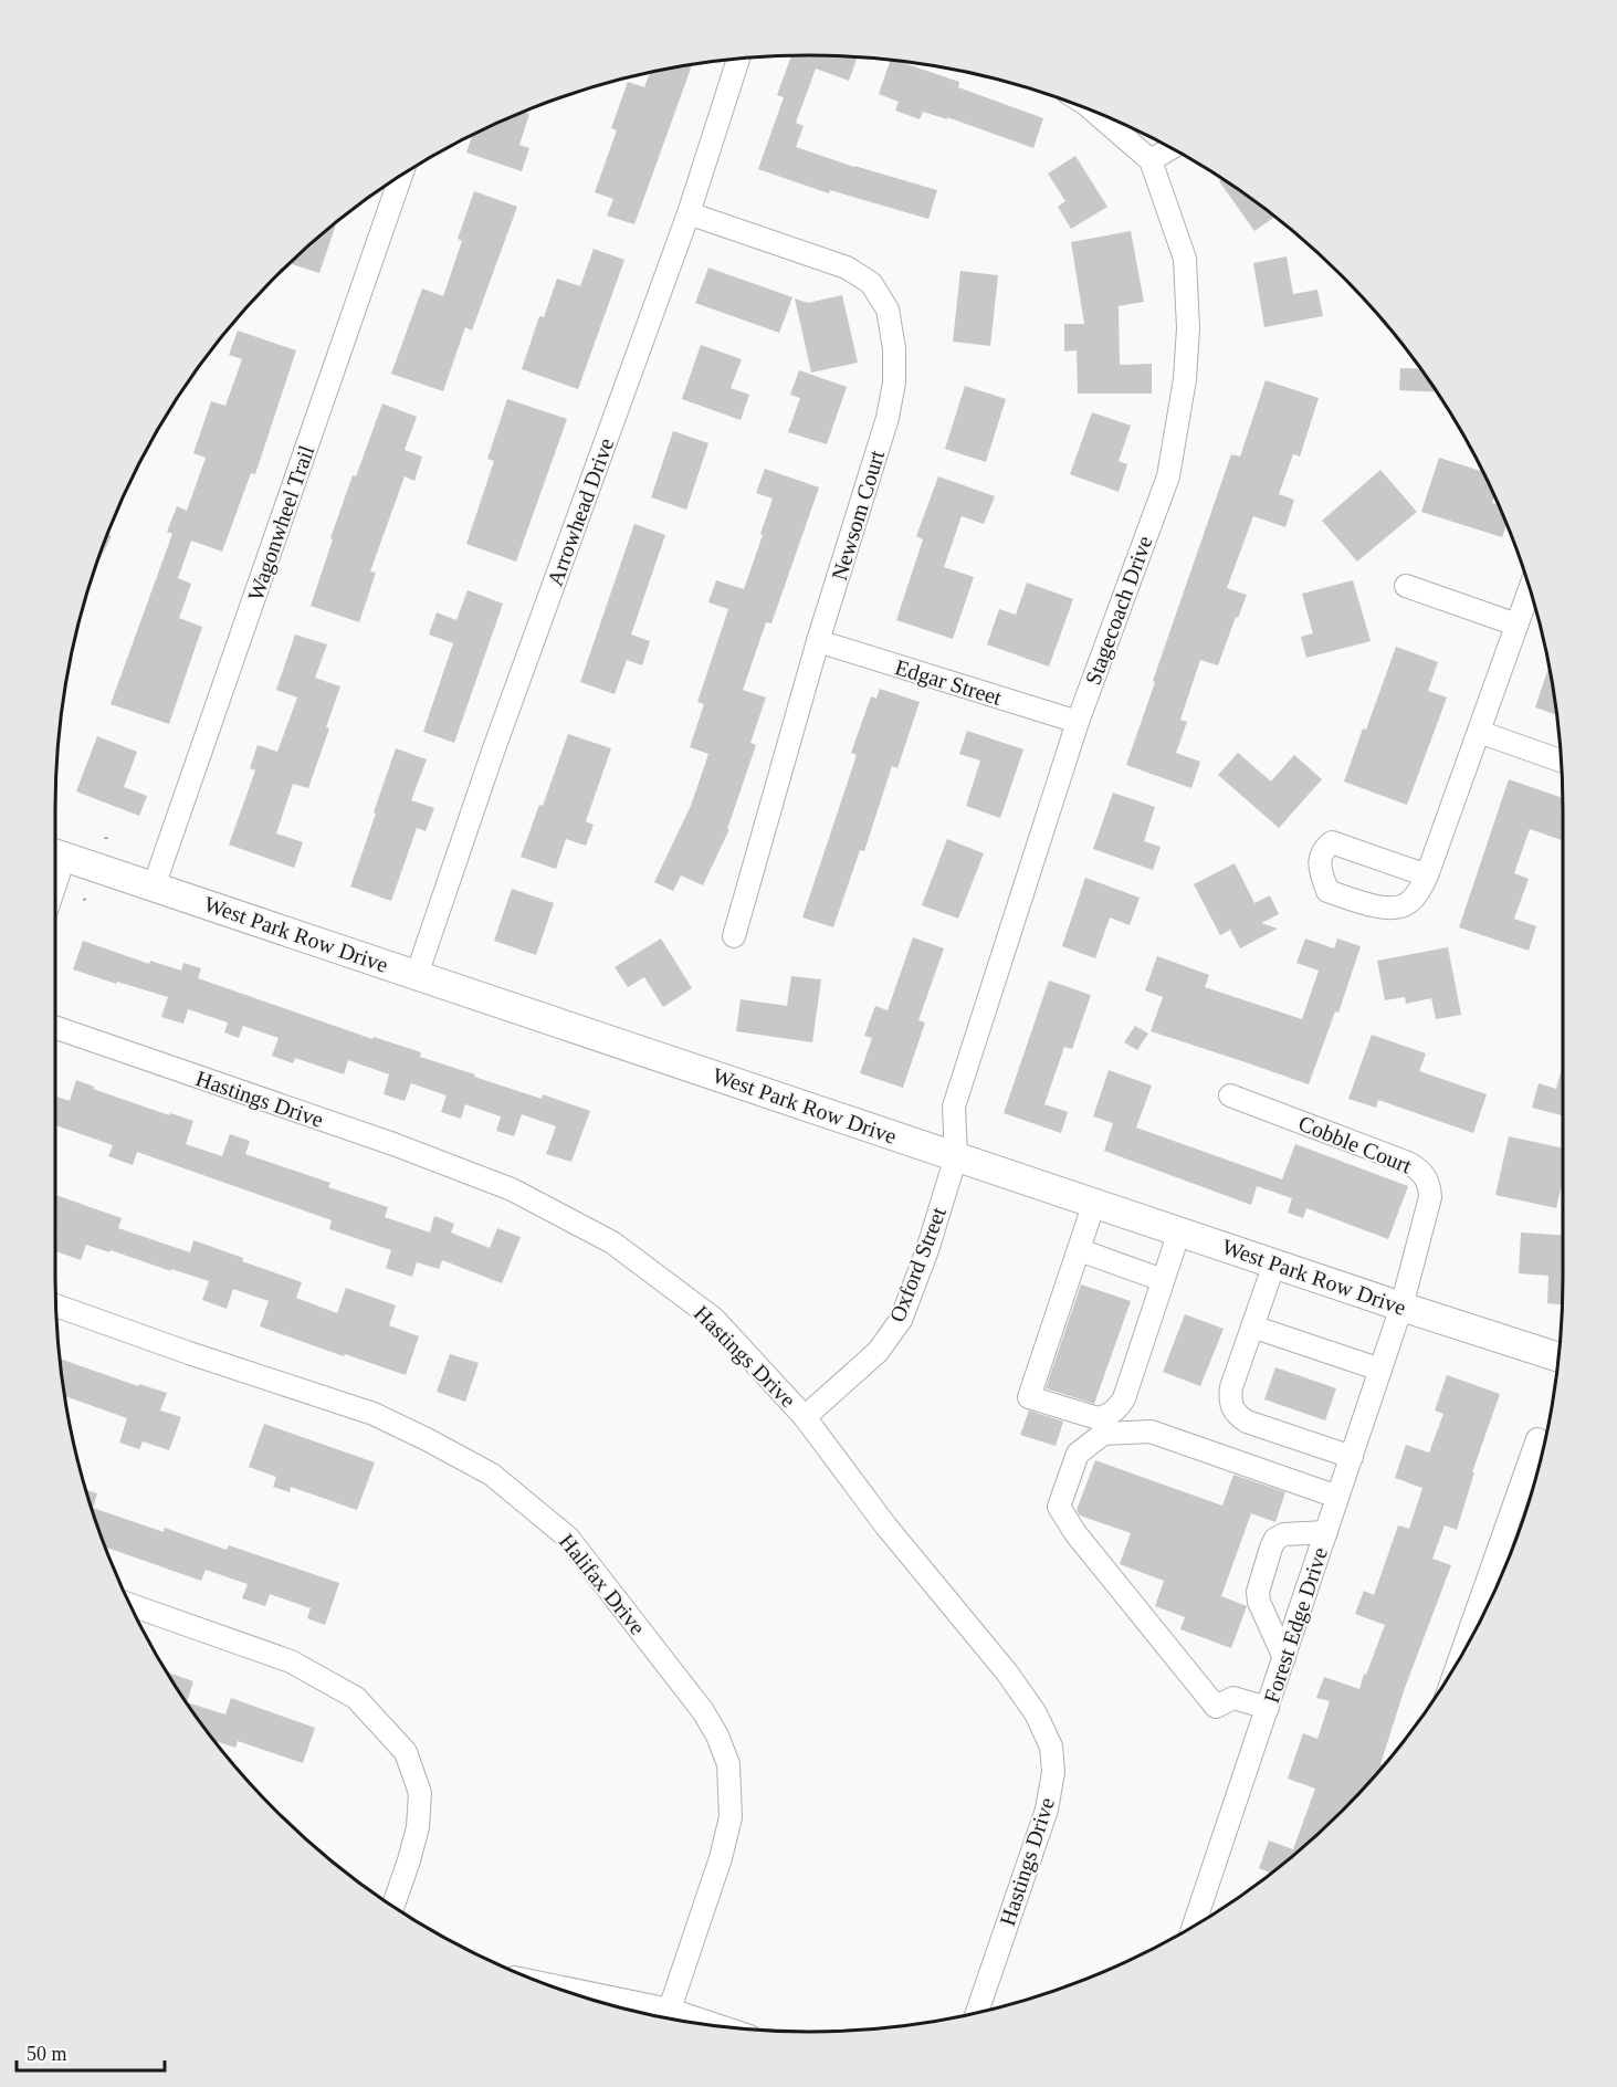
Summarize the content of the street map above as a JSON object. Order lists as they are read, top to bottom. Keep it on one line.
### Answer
{"streets":{"main road":["West Park Row Drive"],"street":["Arrowhead Drive","Newsom Court","Wagonwheel Trail","Stagecoach Drive","Edgar Street","Hastings Drive","Cobble Court","Oxford Street","Halifax Drive","Forest Edge Drive"]},"crossings":[["Arrowhead Drive","Newsom Court"],["Arrowhead Drive","West Park Row Drive"],["Newsom Court","Edgar Street"],["Wagonwheel Trail","West Park Row Drive"],["Stagecoach Drive","Edgar Street"],["Stagecoach Drive","West Park Row Drive"],["Stagecoach Drive","Oxford Street"],["West Park Row Drive","Cobble Court"],["West Park Row Drive","Oxford Street"],["West Park Row Drive","Forest Edge Drive"],["Hastings Drive","Oxford Street"],["Cobble Court","Forest Edge Drive"]],"scale_bar":"50 m"}
